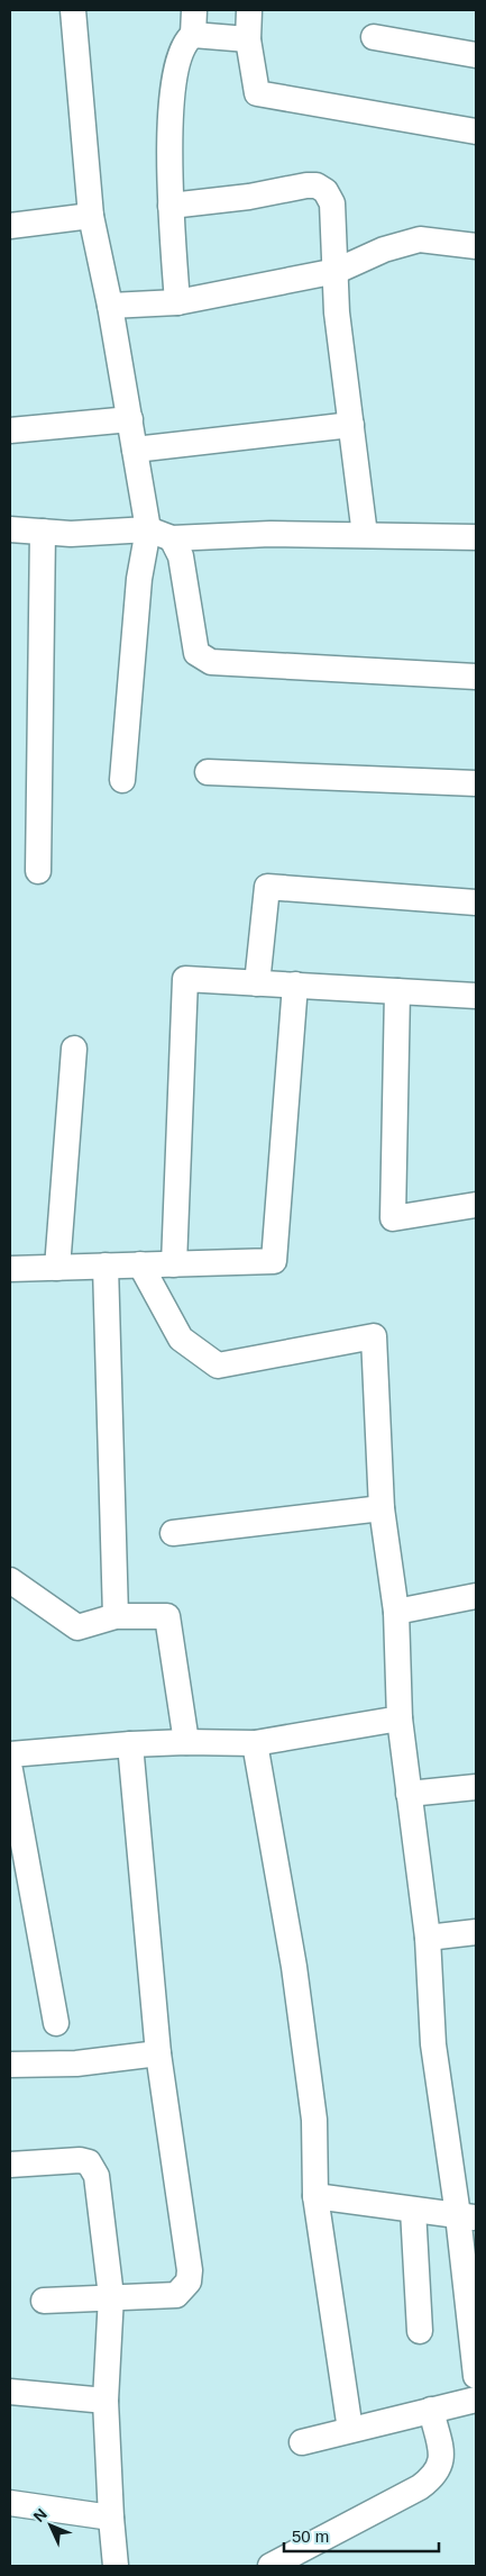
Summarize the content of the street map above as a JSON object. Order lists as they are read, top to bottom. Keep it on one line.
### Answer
{"scale_bar":"50 m","north":"top left"}
